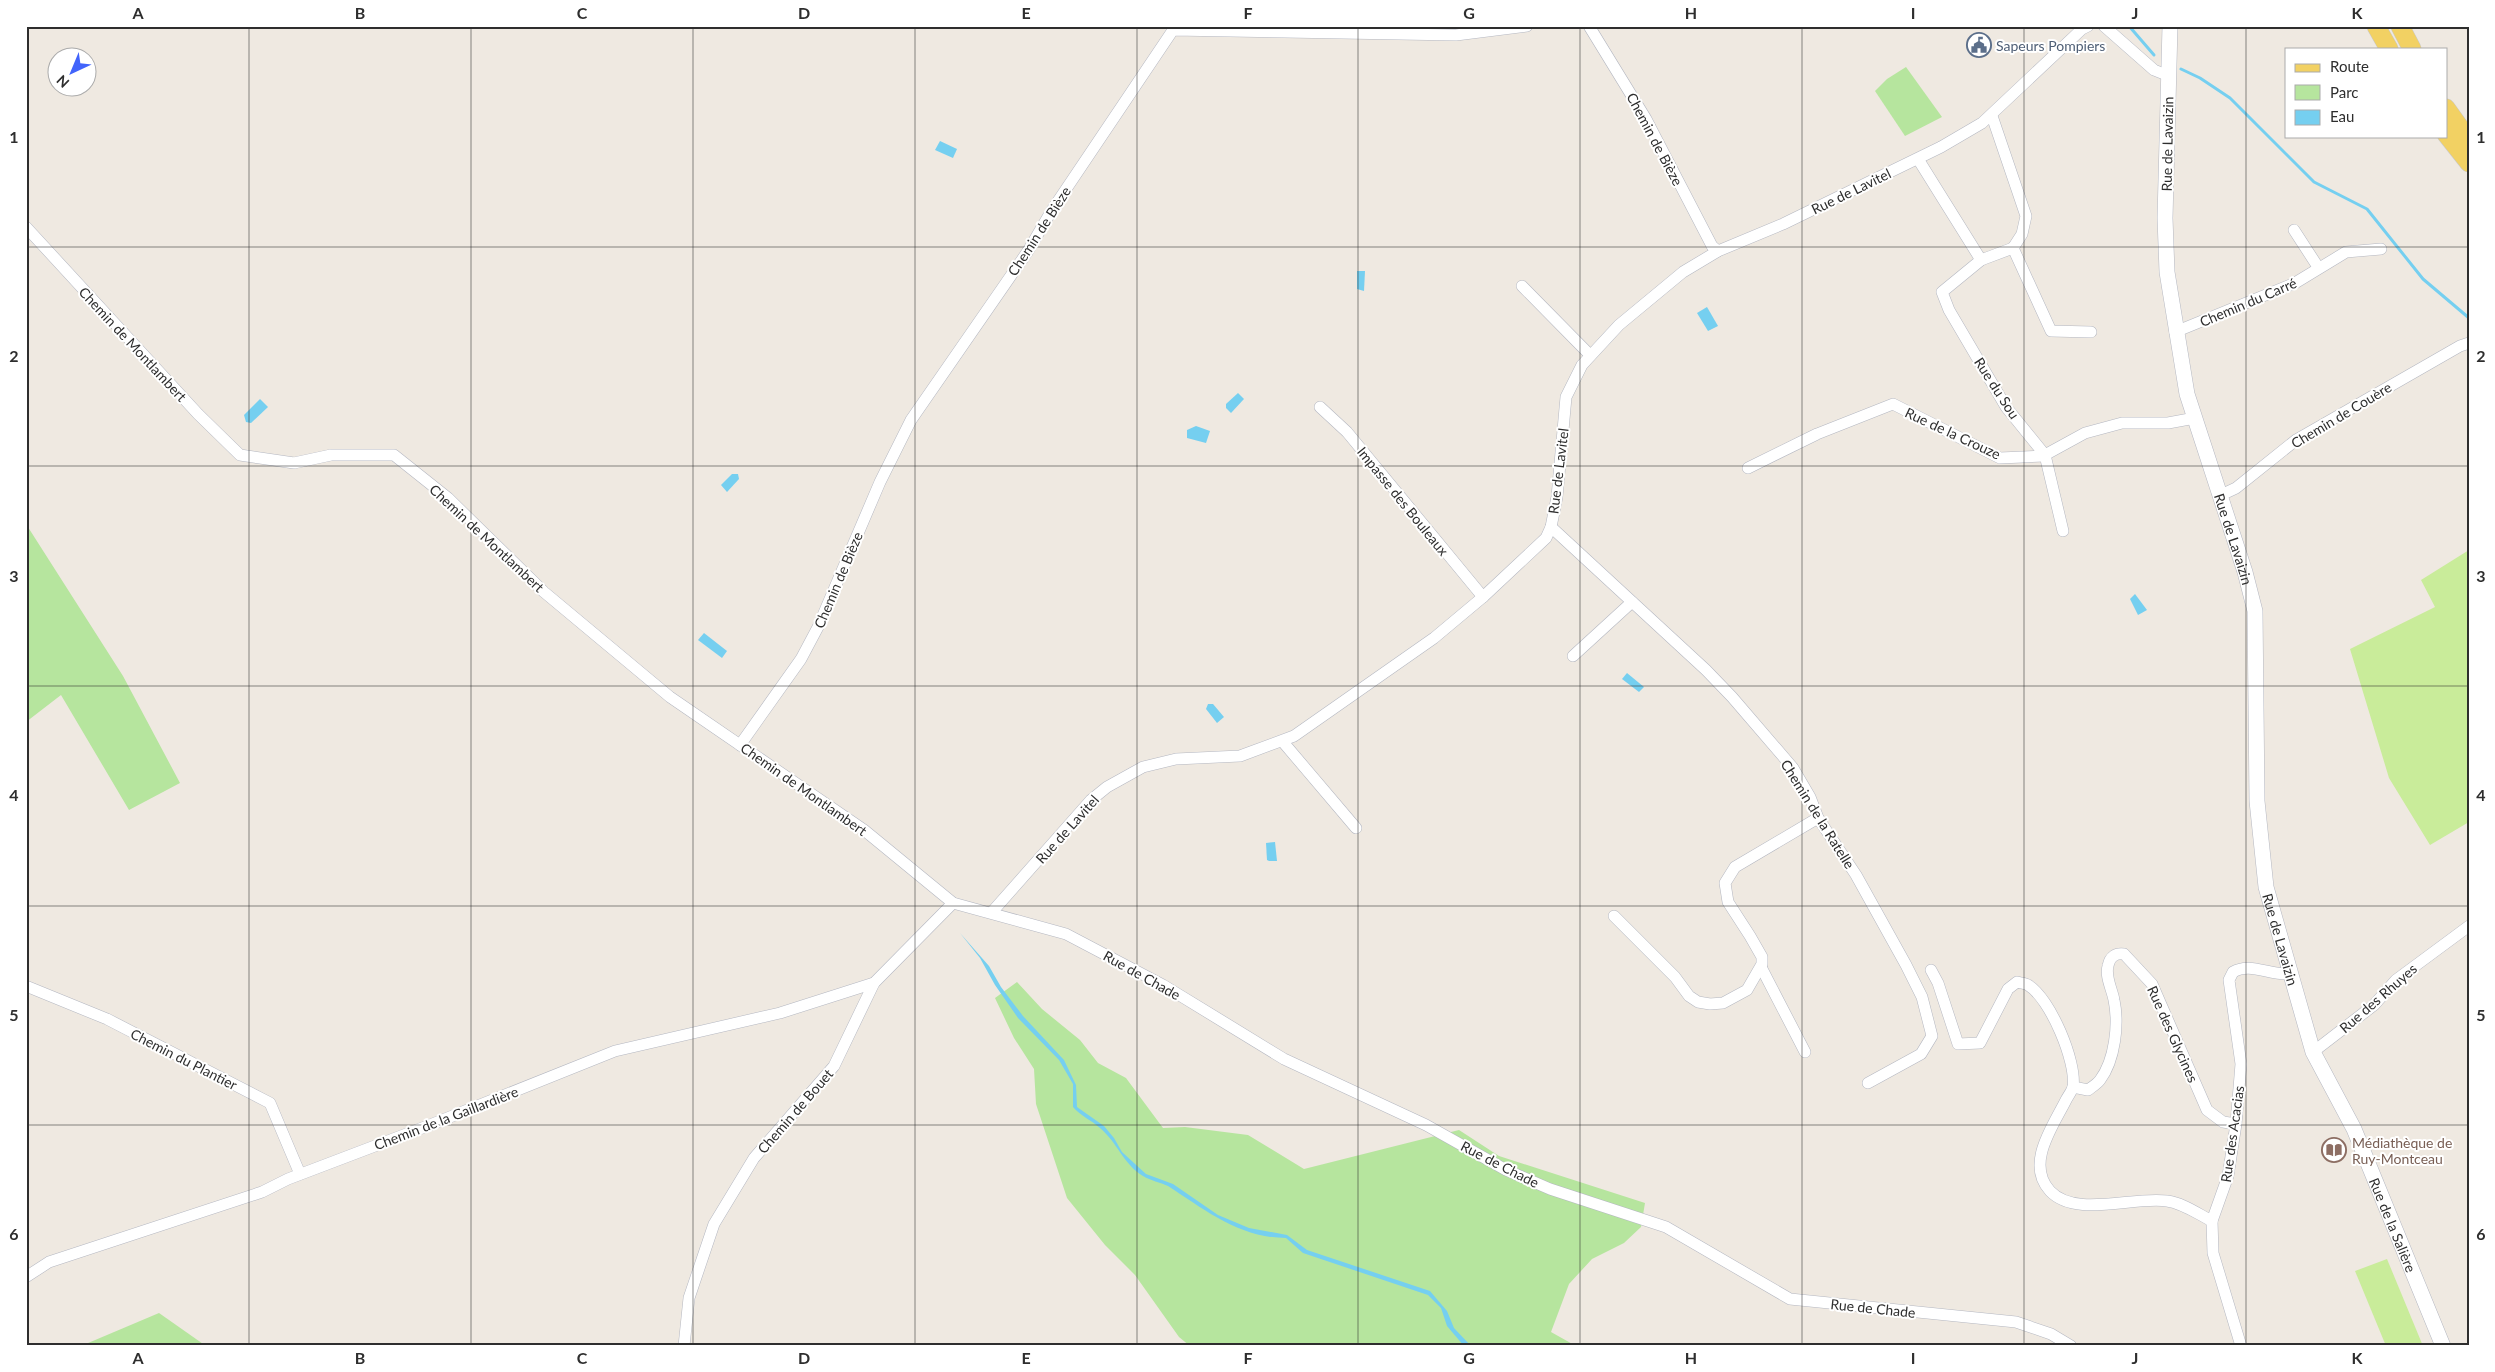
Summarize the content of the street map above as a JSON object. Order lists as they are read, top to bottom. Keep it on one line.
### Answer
{"streets":{"main road":["Rue de Lavaizin","Rue de la Salière"],"street":["Chemin de Bièze","Rue de Lavitel","Chemin du Carré","Chemin de Montlambert","Rue du Sou","Chemin de Couère","Rue de la Crouze","Impasse des Bouleaux","Chemin de la Ratelle","Rue de Chade","Rue des Rhuyes","Rue des Glycines","Chemin du Plantier","Chemin de Bouet","Chemin de la Gaillardière","Rue des Acacias"]},"crossings":[["Chemin de Bièze","Rue de Lavitel"],["Chemin de Bièze","Chemin de Montlambert"],["Rue de Lavaizin","Chemin du Carré"],["Rue de Lavaizin","Chemin de Couère"],["Rue de Lavaizin","Rue de la Crouze"],["Rue de Lavaizin","Rue des Rhuyes"],["Rue de Lavaizin","Rue des Acacias"],["Rue de Lavaizin","Rue de la Salière"],["Rue de Lavitel","Impasse des Bouleaux"],["Rue de Lavitel","Chemin de la Ratelle"],["Rue de Lavitel","Rue de Chade"],["Chemin de Montlambert","Rue de Chade"],["Chemin de Montlambert","Chemin de Bouet"],["Rue du Sou","Rue de la Crouze"],["Rue de Chade","Chemin de Bouet"],["Rue des Rhuyes","Rue de la Salière"],["Rue des Glycines","Rue des Acacias"],["Chemin du Plantier","Chemin de la Gaillardière"],["Chemin de Bouet","Chemin de la Gaillardière"]],"places":{"public building":["Sapeurs Pompiers"],"library":["Médiathèque de Ruy-Montceau"]},"legend":["Route","Parc","Eau"],"north":"bottom left","grid":{"columns":["A","B","C","D","E","F","G","H","I","J","K"],"rows":["1","2","3","4","5","6"]}}
